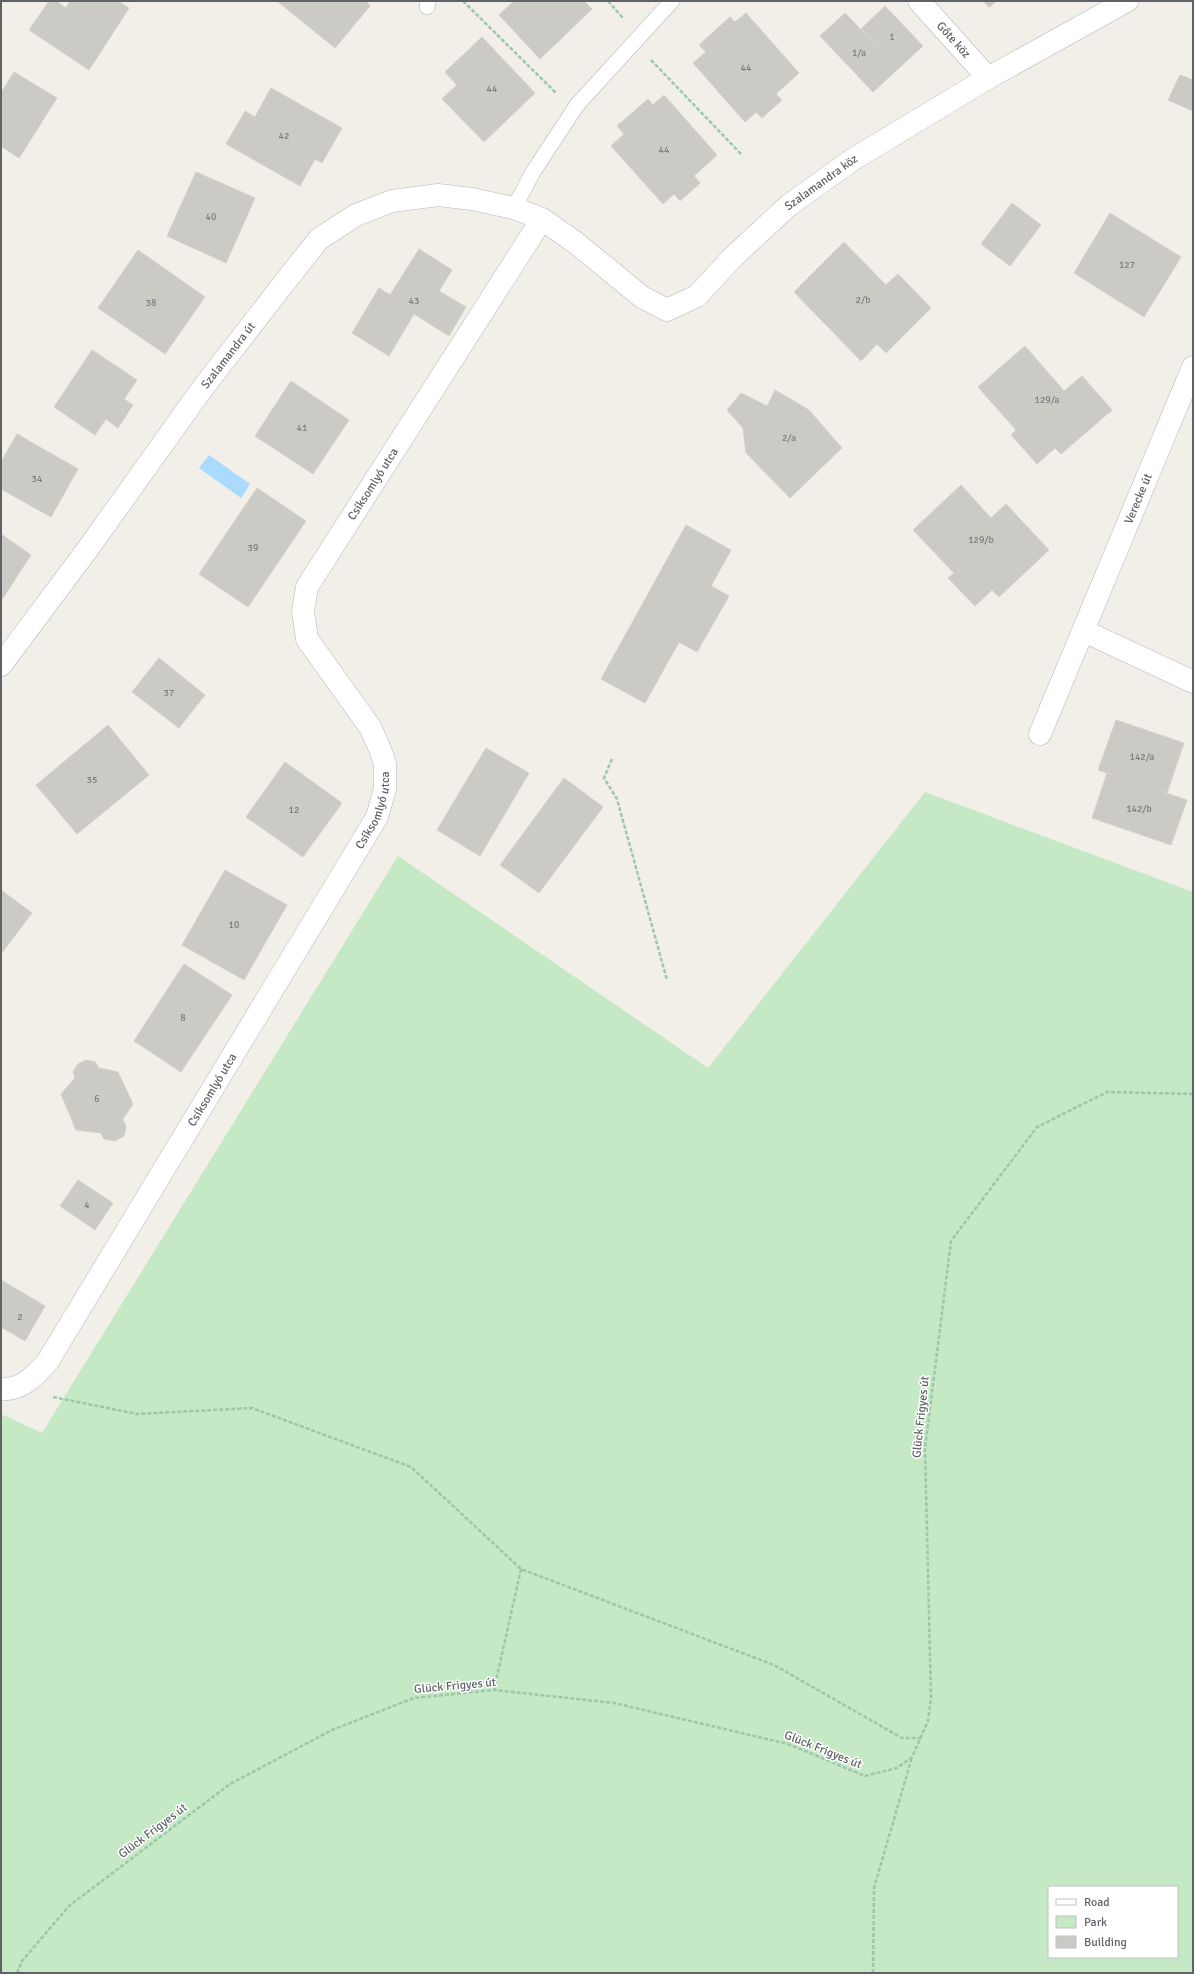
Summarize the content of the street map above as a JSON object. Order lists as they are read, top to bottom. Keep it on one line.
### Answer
{"streets":{"street":["Gőte köz","Szalamandra köz","Szalamandra út","Csíksomlyó utca","Verecke út"],"path":["Glück Frigyes út"]},"crossings":[["Gőte köz","Szalamandra köz"],["Szalamandra köz","Szalamandra út"],["Szalamandra köz","Csíksomlyó utca"],["Szalamandra út","Csíksomlyó utca"]],"house_numbers":["1","1/a","44","44","42","44","40","127","2/b","43","38","129/a","41","2/a","34","129/b","39","37","142/a","35","142/b","12","10","8","6","4","2"],"legend":["Road","Park","Building"]}
